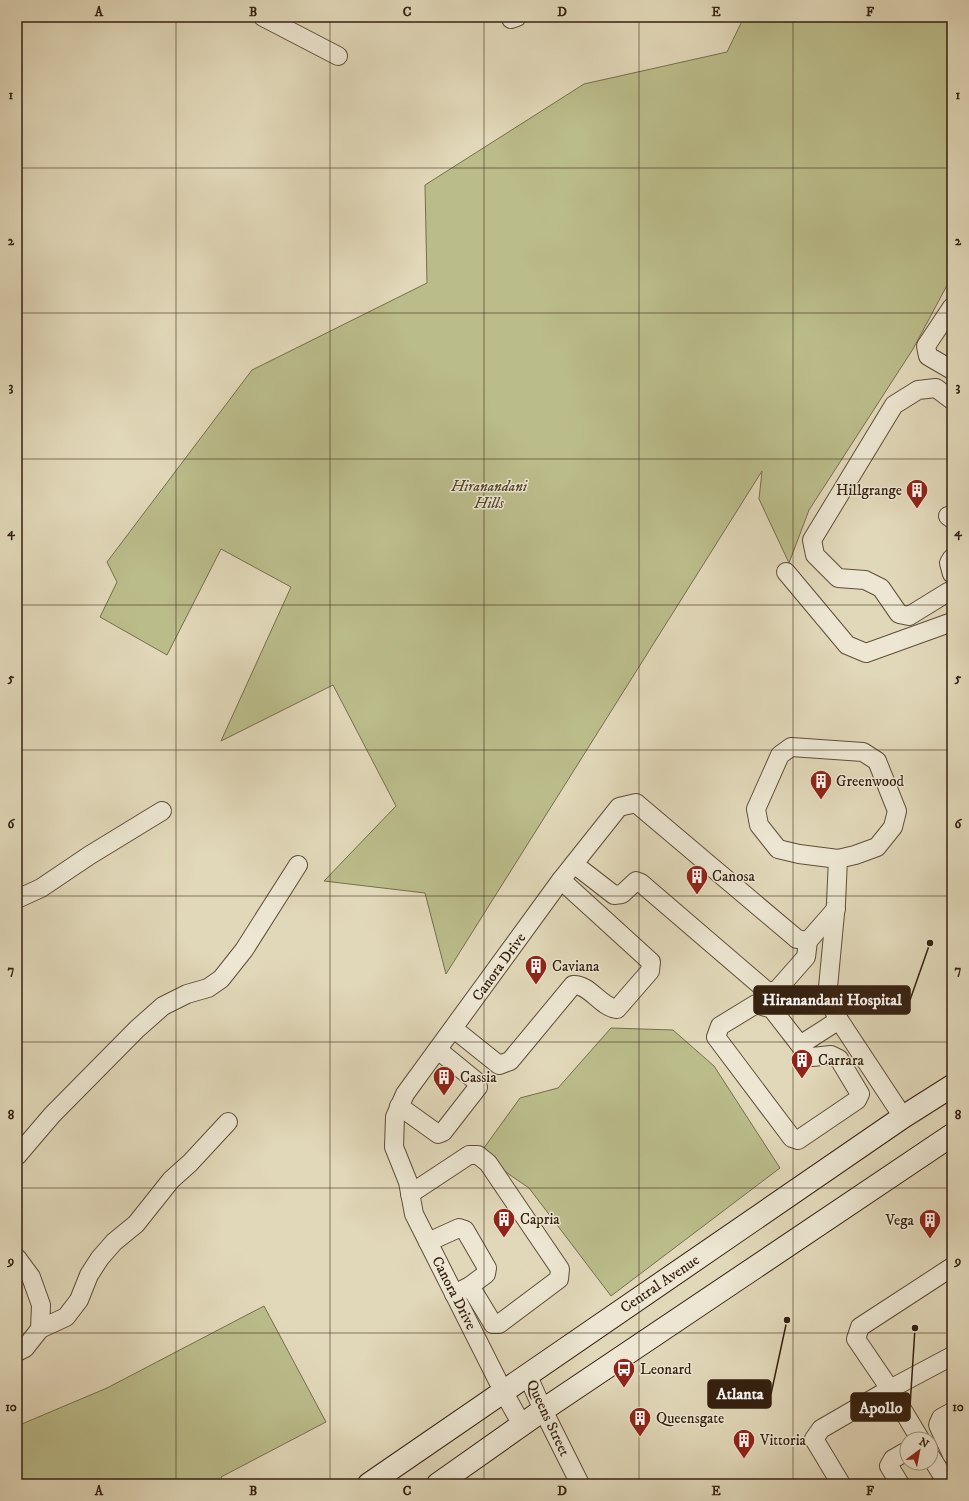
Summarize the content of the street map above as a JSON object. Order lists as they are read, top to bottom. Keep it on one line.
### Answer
{"streets":{"main road":["Central Avenue"],"street":["Canora Drive","Queens Street"]},"crossings":[["Canora Drive","Central Avenue"],["Central Avenue","Queens Street"]],"parks":["Hiranandani Hills"],"places":{"building":["Hillgrange","Greenwood","Canosa","Caviana","Carrara","Cassia","Capria","Vega","Queensgate","Vittoria"],"other":["Hiranandani Hospital","Atlanta","Apollo"],"bus stop":["Leonard"]},"north":"top right","grid":{"columns":["A","B","C","D","E","F"],"rows":["1","2","3","4","5","6","7","8","9","10"]}}
